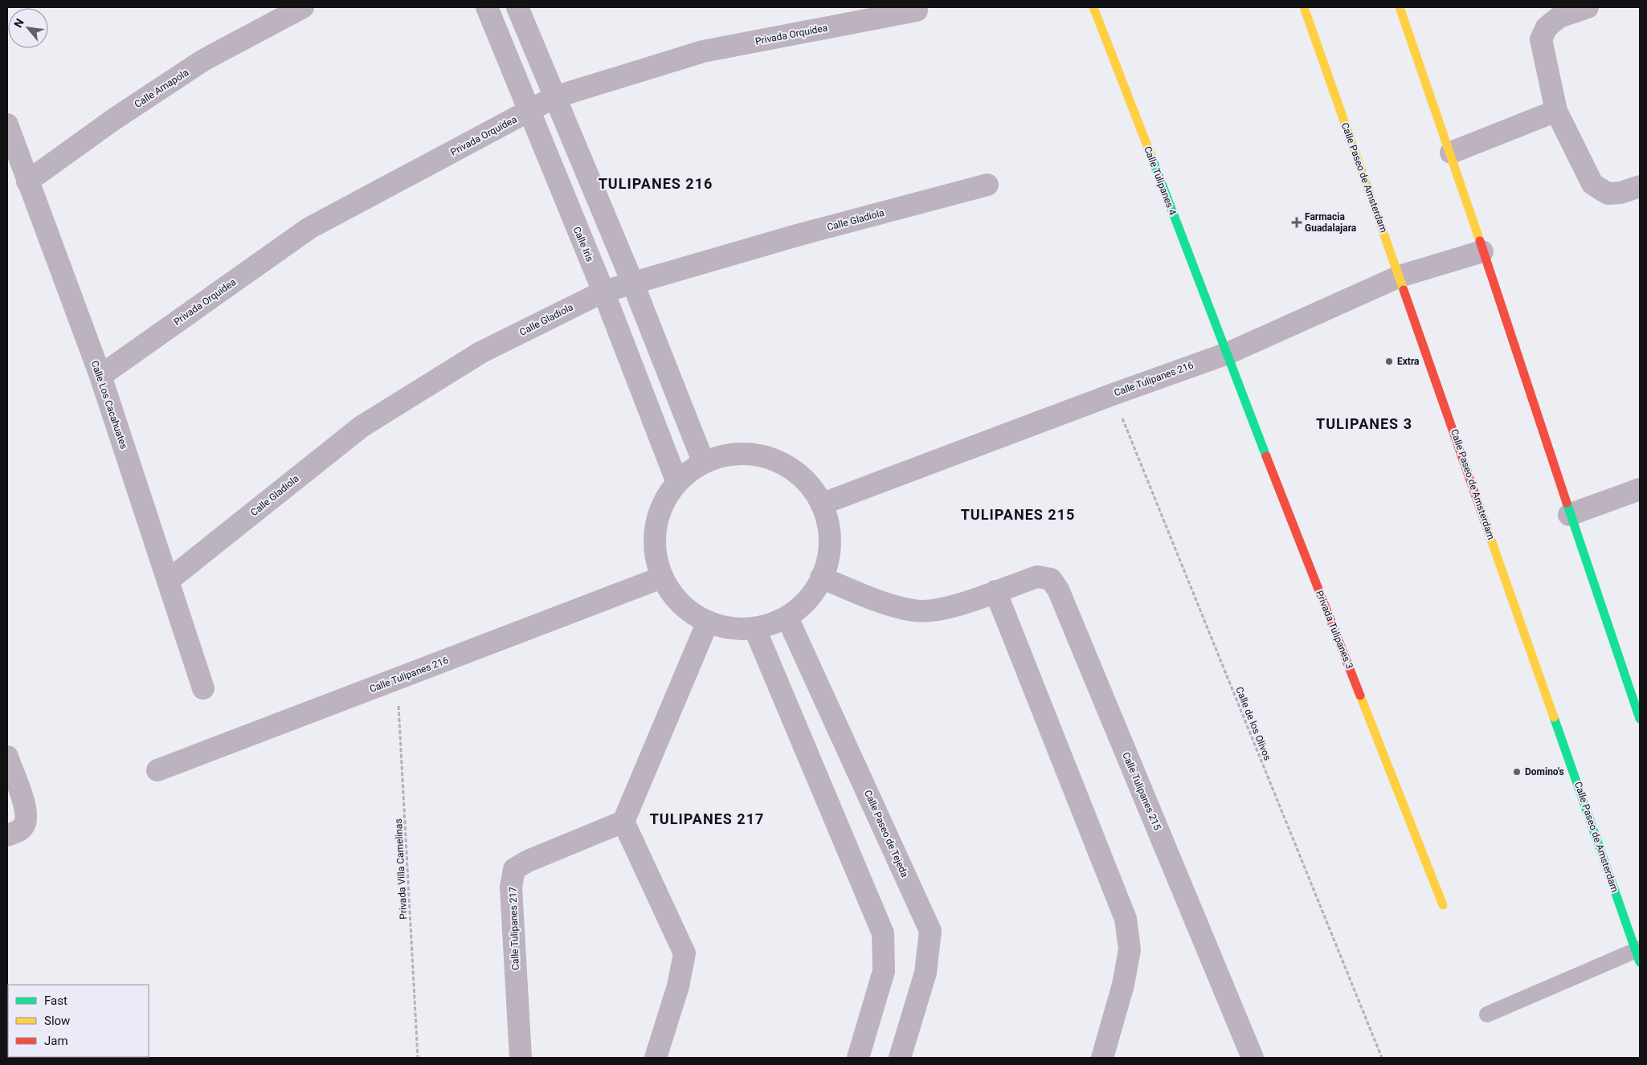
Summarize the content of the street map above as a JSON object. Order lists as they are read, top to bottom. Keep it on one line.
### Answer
{"streets":{"main road":["Calle Paseo de Amsterdam","Calle Tulipanes 4","Privada Tulipanes 3"],"street":["Privada Orquídea","Calle Amapola","Calle Gladiola","Calle Iris","Calle Tulipanes 216","Calle Los Cacahuates","Calle Tulipanes 215","Calle Paseo de Tejeda","Calle Tulipanes 217"],"path":["Calle de los Olivos","Privada Villa Camelinas"]},"crossings":[["Privada Orquídea","Calle Iris"],["Privada Orquídea","Calle Los Cacahuates"],["Calle Amapola","Calle Los Cacahuates"],["Calle Paseo de Amsterdam","Calle Tulipanes 216"],["Calle Tulipanes 4","Calle Tulipanes 216"],["Calle Tulipanes 4","Privada Tulipanes 3"],["Calle Gladiola","Calle Iris"],["Calle Gladiola","Calle Los Cacahuates"],["Calle Tulipanes 216","Privada Tulipanes 3"],["Calle Tulipanes 216","Calle de los Olivos"],["Calle Tulipanes 216","Privada Villa Camelinas"]],"districts":["TULIPANES 216","TULIPANES 3","TULIPANES 215","TULIPANES 217"],"places":{"health":["Farmacia Guadalajara"],"other":["Extra","Domino's"]},"legend":["Fast","Slow","Jam"],"north":"top left"}
